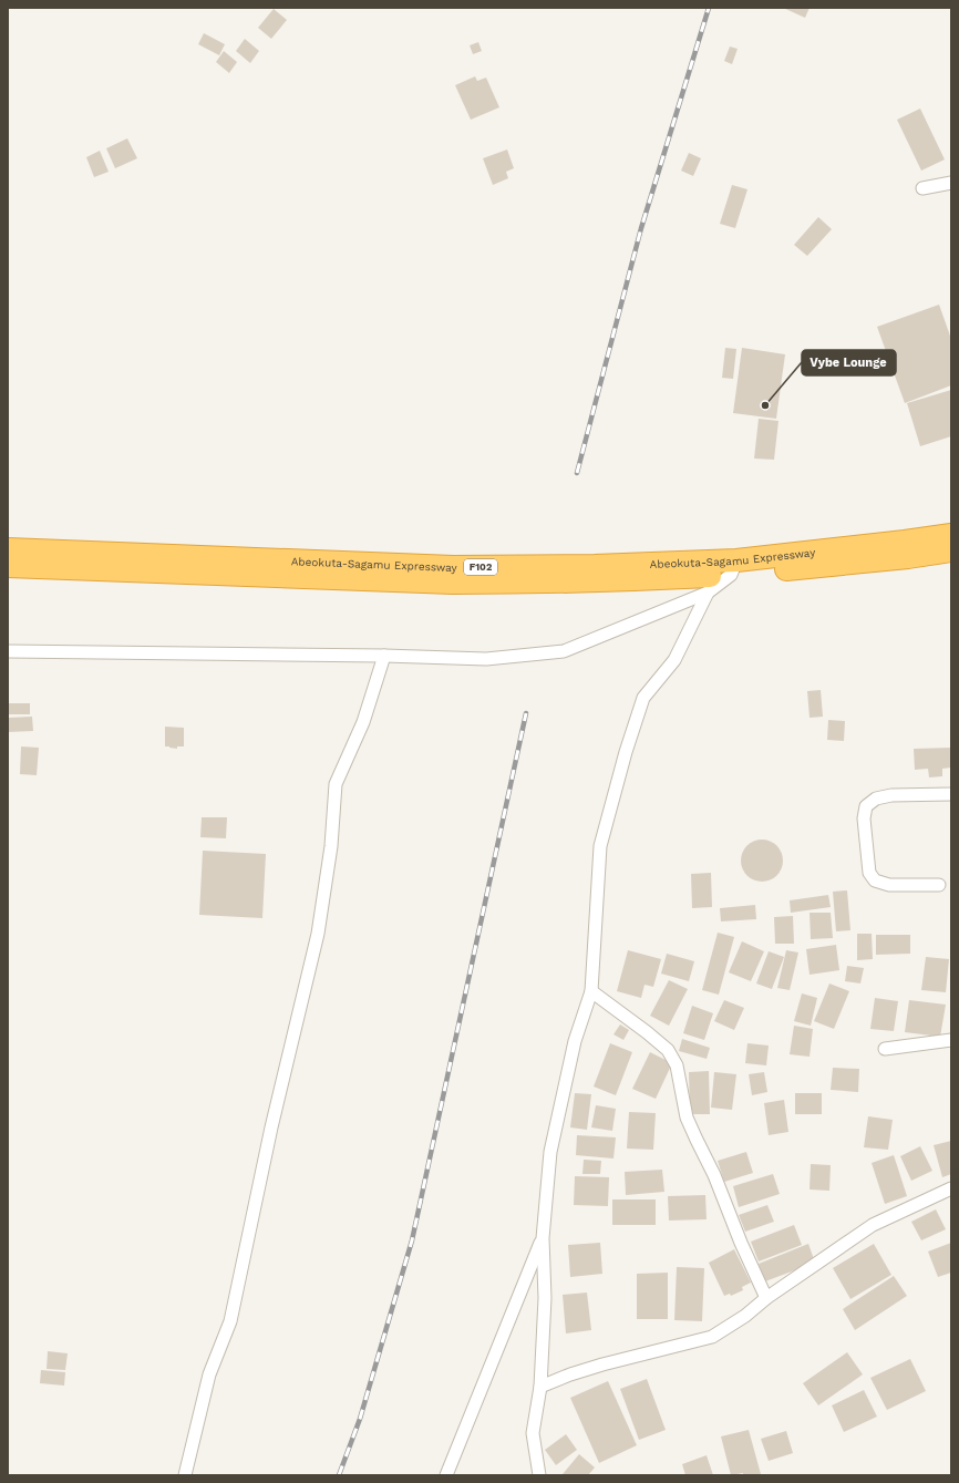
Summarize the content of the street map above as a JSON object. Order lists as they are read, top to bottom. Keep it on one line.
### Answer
{"streets":{"highway":["Abeokuta-Sagamu Expressway","F102"]},"places":["Vybe Lounge"]}
